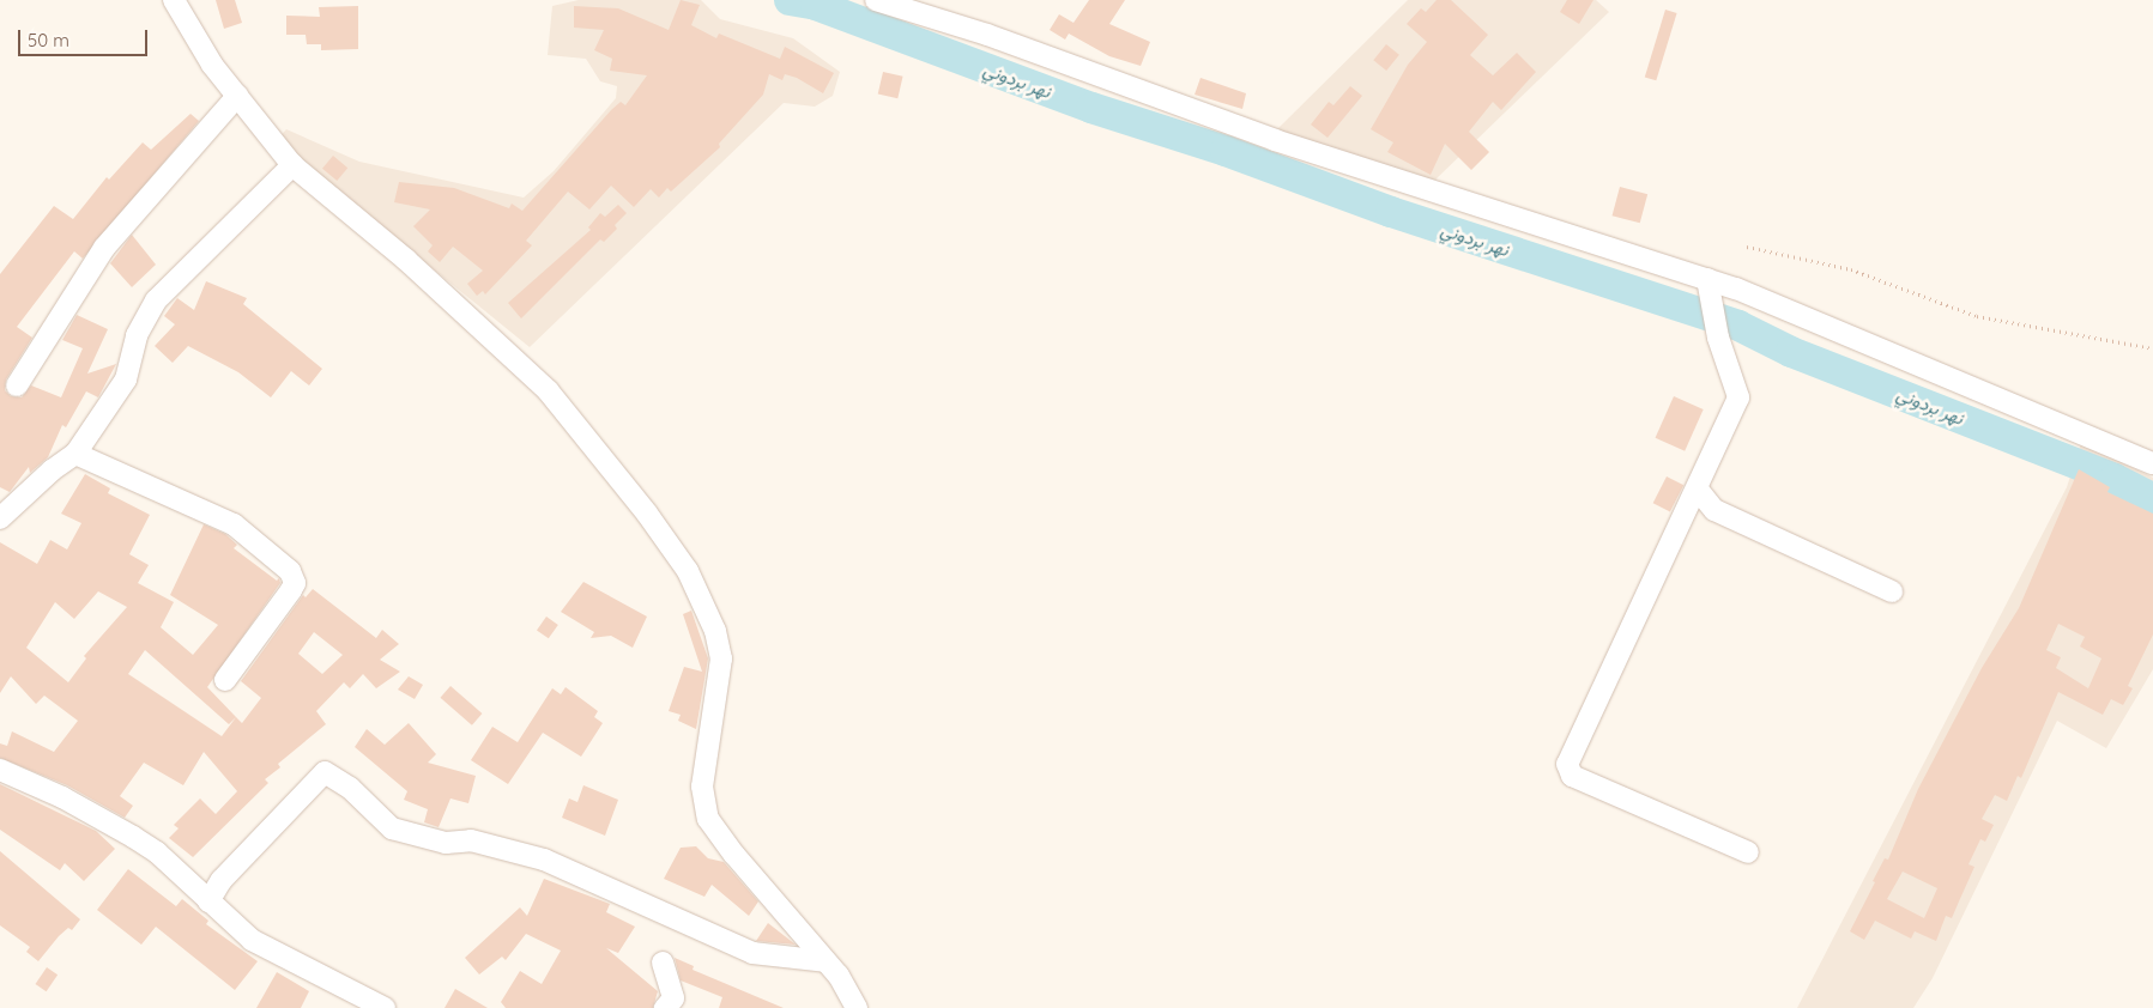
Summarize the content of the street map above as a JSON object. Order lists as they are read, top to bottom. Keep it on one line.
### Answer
{"water":["نهر بردوني"],"scale_bar":"50 m"}
